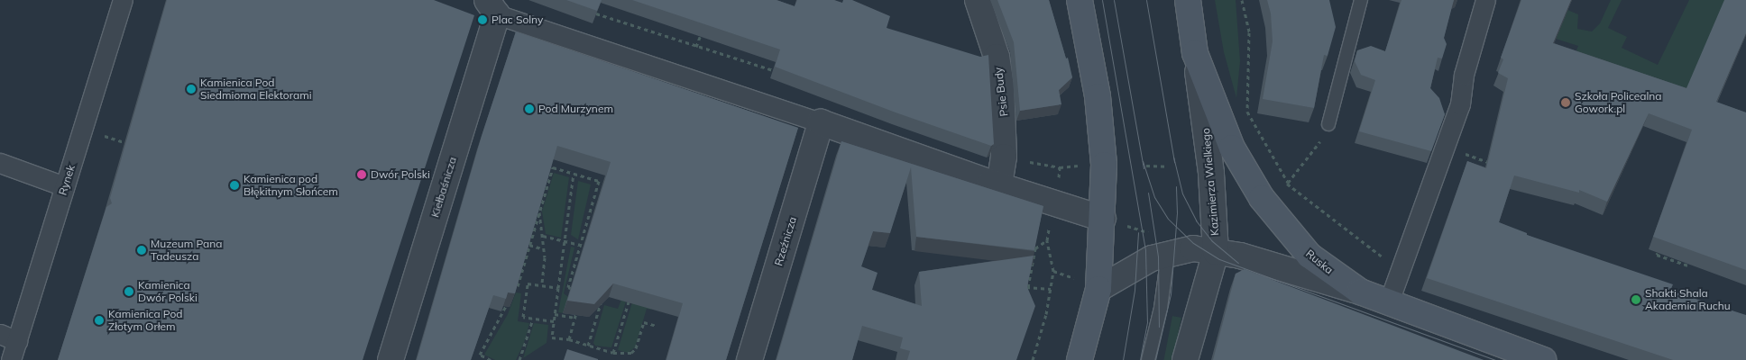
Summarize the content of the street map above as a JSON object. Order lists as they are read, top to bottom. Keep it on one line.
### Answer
{"streets":{"main road":["Kazimierza Wielkiego","Ruska"],"street":["Psie Budy","Rynek","Kiełbaśnicza","Rzeźnicza"]},"crossings":[["Kazimierza Wielkiego","Ruska"]],"places":["Plac Solny","Kamienica Pod Siedmioma Elektorami","Szkoła Policealna Gowork.pl","Pod Murzynem","Dwór Polski","Kamienica pod Błękitnym Słońcem","Muzeum Pana Tadeusza","Kamienica Dwór Polski","Shakti Shala Akademia Ruchu","Kamienica Pod Złotym Orłem"]}
